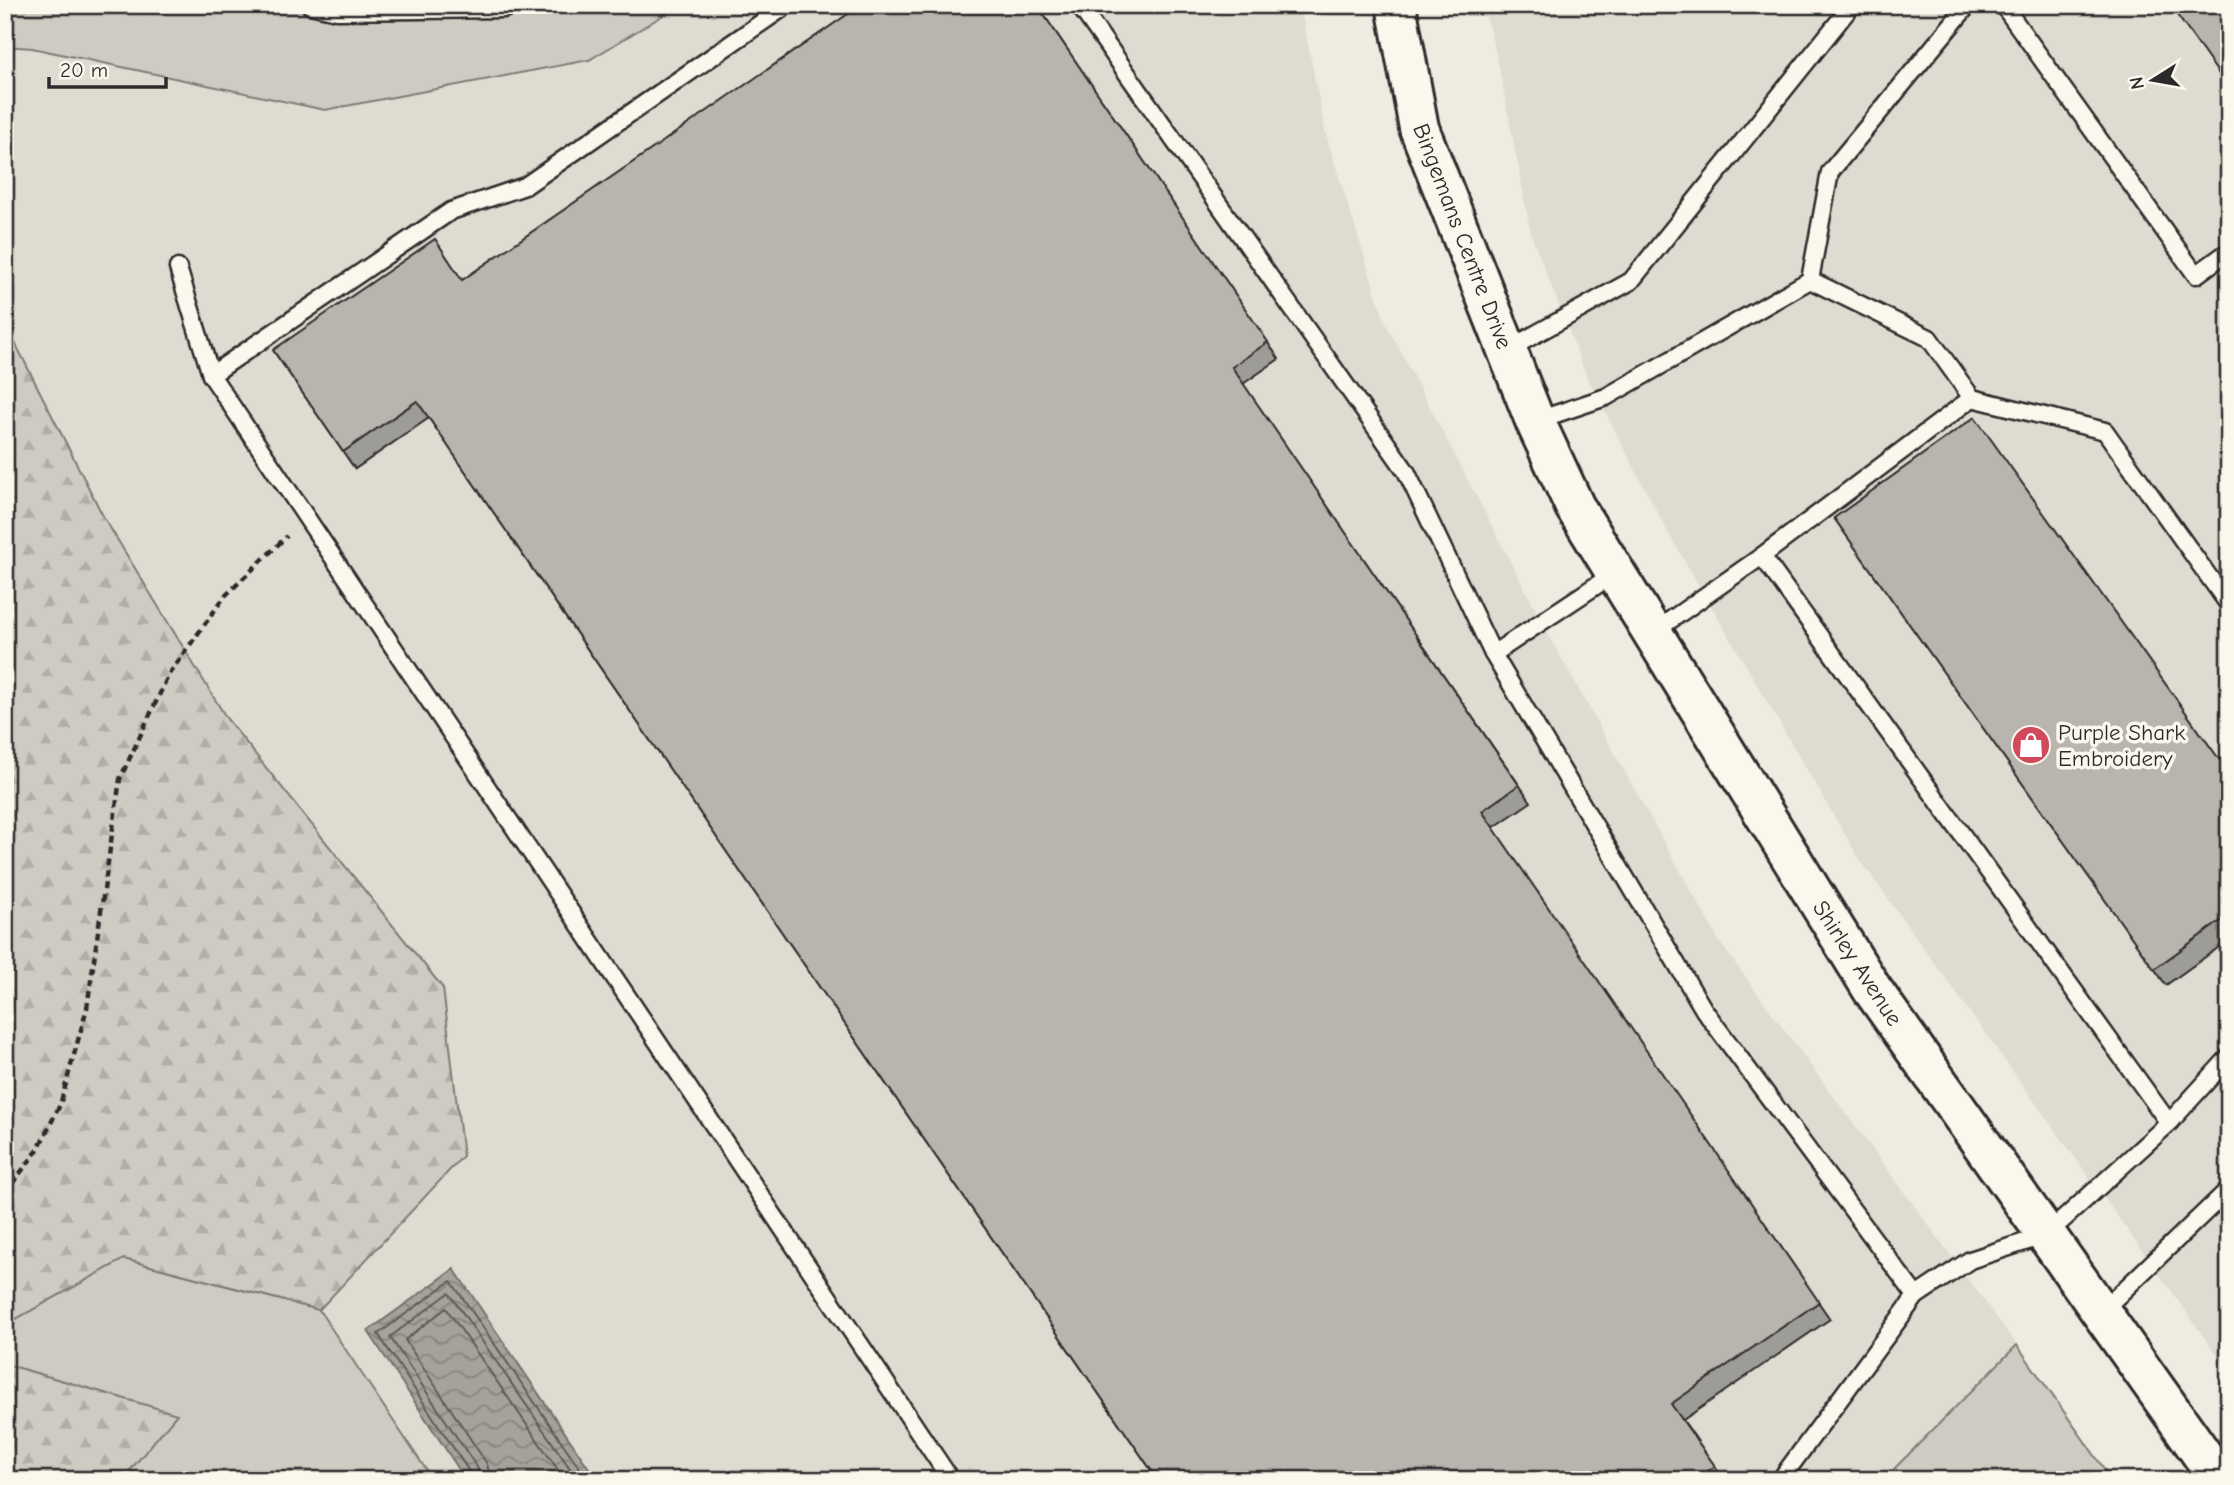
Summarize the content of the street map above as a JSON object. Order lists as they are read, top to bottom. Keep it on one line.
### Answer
{"streets":{"main road":["Bingemans Centre Drive","Shirley Avenue"]},"crossings":[["Bingemans Centre Drive","Shirley Avenue"]],"places":{"shop":["Purple Shark Embroidery"]},"scale_bar":"20 m","north":"left"}
